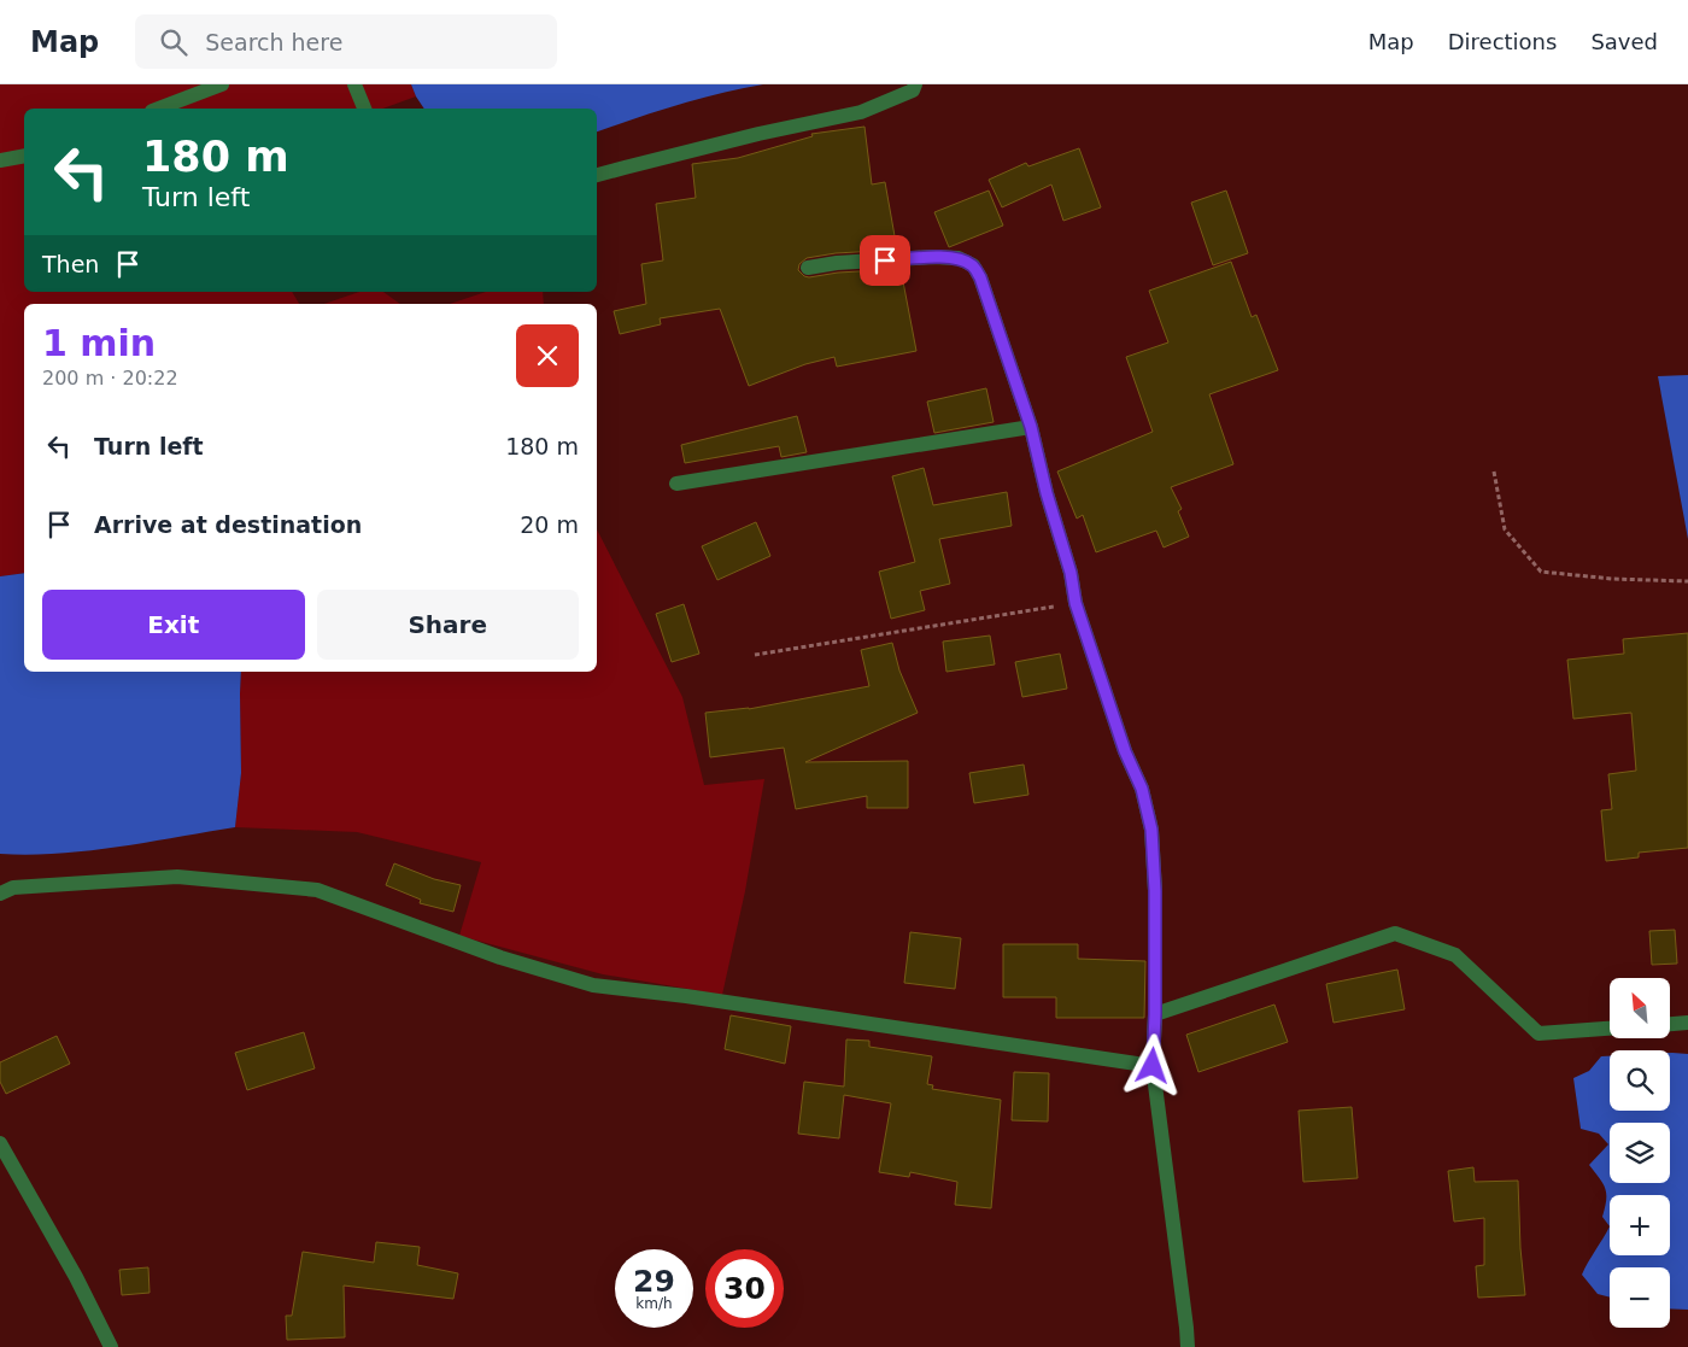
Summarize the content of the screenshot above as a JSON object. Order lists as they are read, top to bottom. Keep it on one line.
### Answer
{"north":"top left","page":{"header":"Map","search":"Search here","nav":["Map","Directions","Saved"],"turn":["180 m","Turn left"],"then":"Then","heading":["1 min","200 m · 20:22"],"list":[{"name":"Turn left","value":"180 m"},{"name":"Arrive at destination","value":"20 m"}],"buttons":["Exit","Share"],"map_buttons":["+","−"],"speed":"29 km/h","limit":"30"}}
